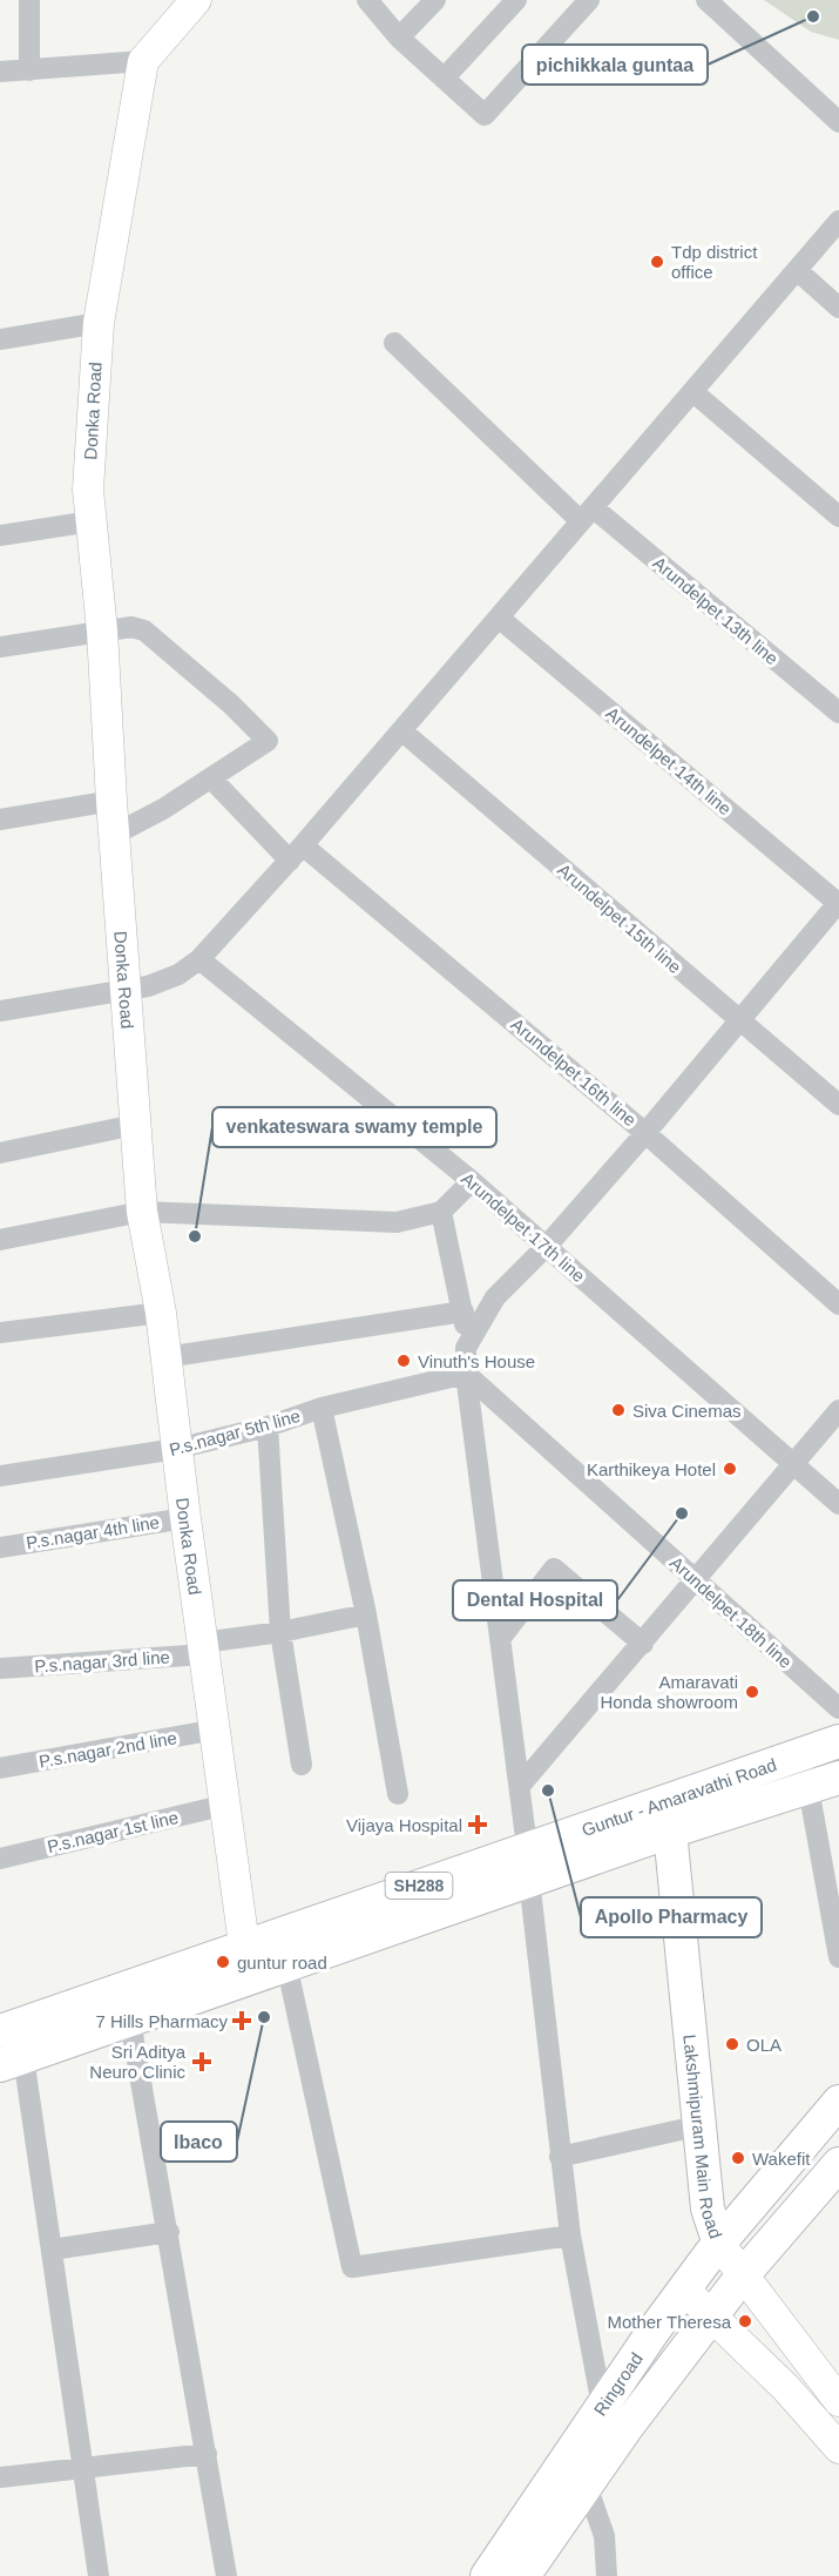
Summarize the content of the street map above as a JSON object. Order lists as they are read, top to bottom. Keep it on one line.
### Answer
{"streets":{"main road":["Guntur - Amaravathi Road","SH288","Lakshmipuram Main Road","Ringroad"],"street":["Donka Road","Arundelpet 13th line","Arundelpet 14th line","Arundelpet 15th line","Arundelpet 16th line","Arundelpet 17th line","P.s.nagar 5th line","P.s.nagar 4th line","Arundelpet 18th line","P.s.nagar 3rd line","P.s.nagar 2nd line","P.s.nagar 1st line"]},"crossings":[["Donka Road","P.s.nagar 5th line"],["Donka Road","P.s.nagar 4th line"],["Donka Road","P.s.nagar 3rd line"],["Donka Road","P.s.nagar 2nd line"],["Donka Road","Guntur - Amaravathi Road"],["Donka Road","P.s.nagar 1st line"],["P.s.nagar 5th line","Arundelpet 18th line"],["Guntur - Amaravathi Road","Lakshmipuram Main Road"],["Lakshmipuram Main Road","Ringroad"]],"places":{"other":["pichikkala guntaa","Tdp district office","venkateswara swamy temple","Vinuth's House","Siva Cinemas","Karthikeya Hotel","Dental Hospital","Amaravati Honda showroom","Apollo Pharmacy","guntur road","Ibaco","OLA","Wakefit","Mother Theresa"],"health":["Vijaya Hospital","7 Hills Pharmacy","Sri Aditya Neuro Clinic"]}}
